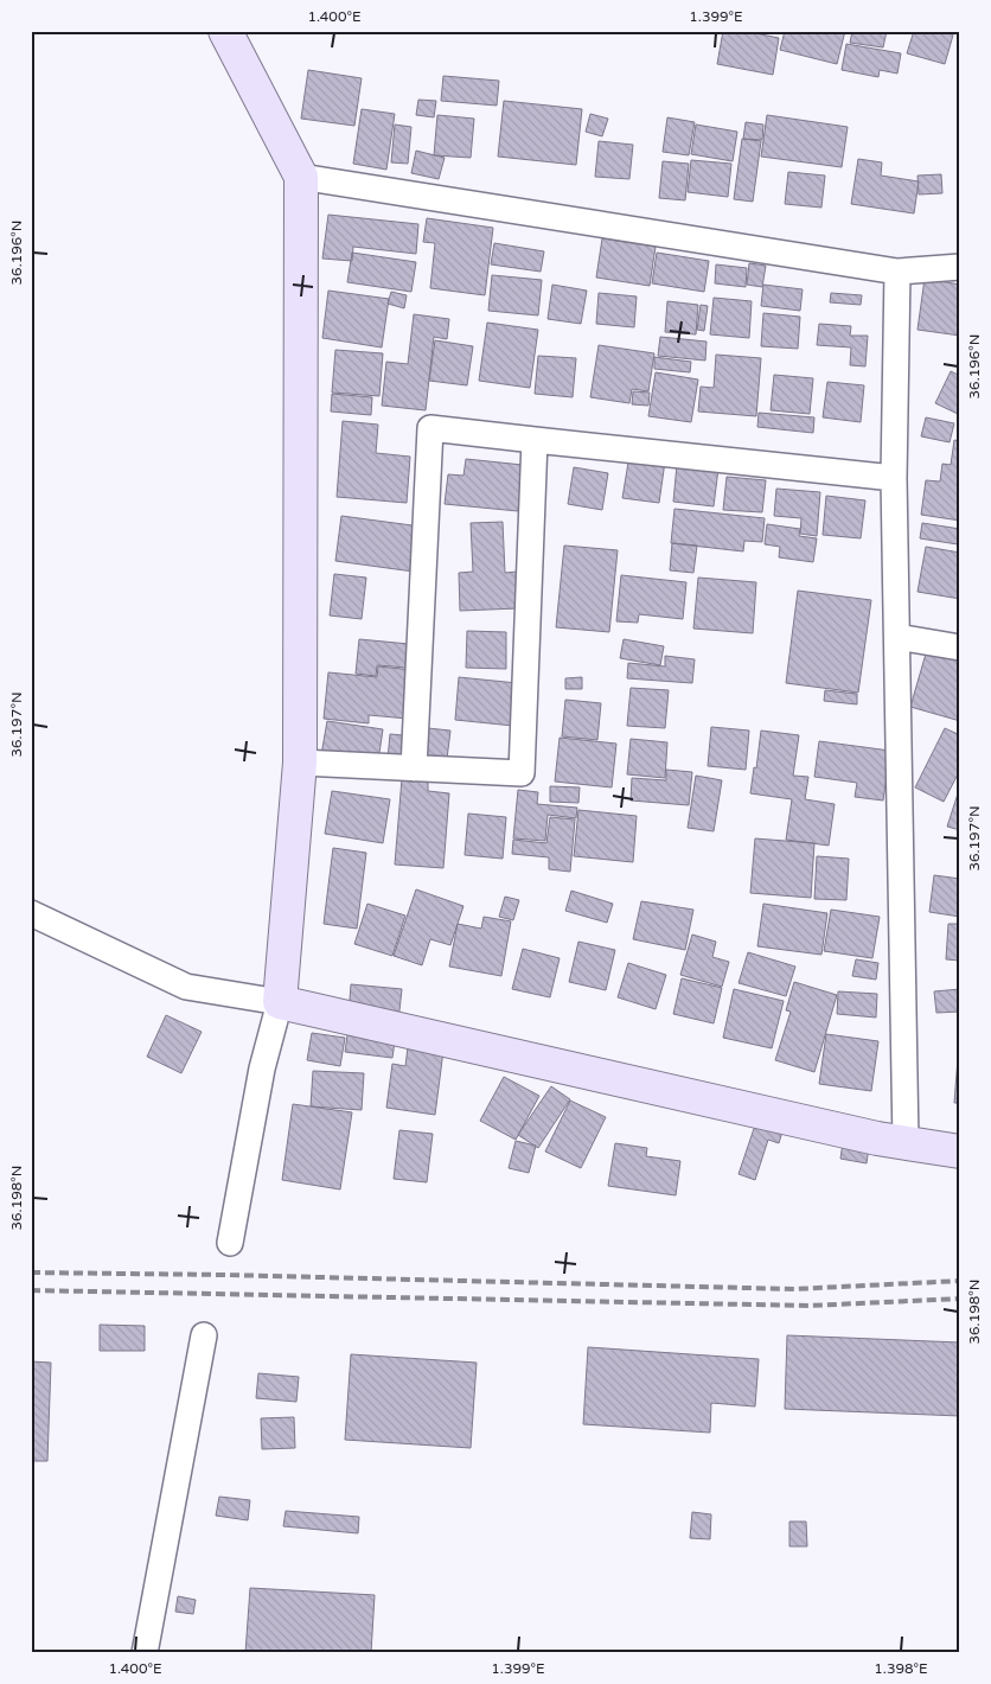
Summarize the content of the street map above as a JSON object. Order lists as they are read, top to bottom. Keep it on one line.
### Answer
{"coordinates":["1.400°E","1.399°E","36.196°N","36.197°N","36.198°N","1.398°E"]}
